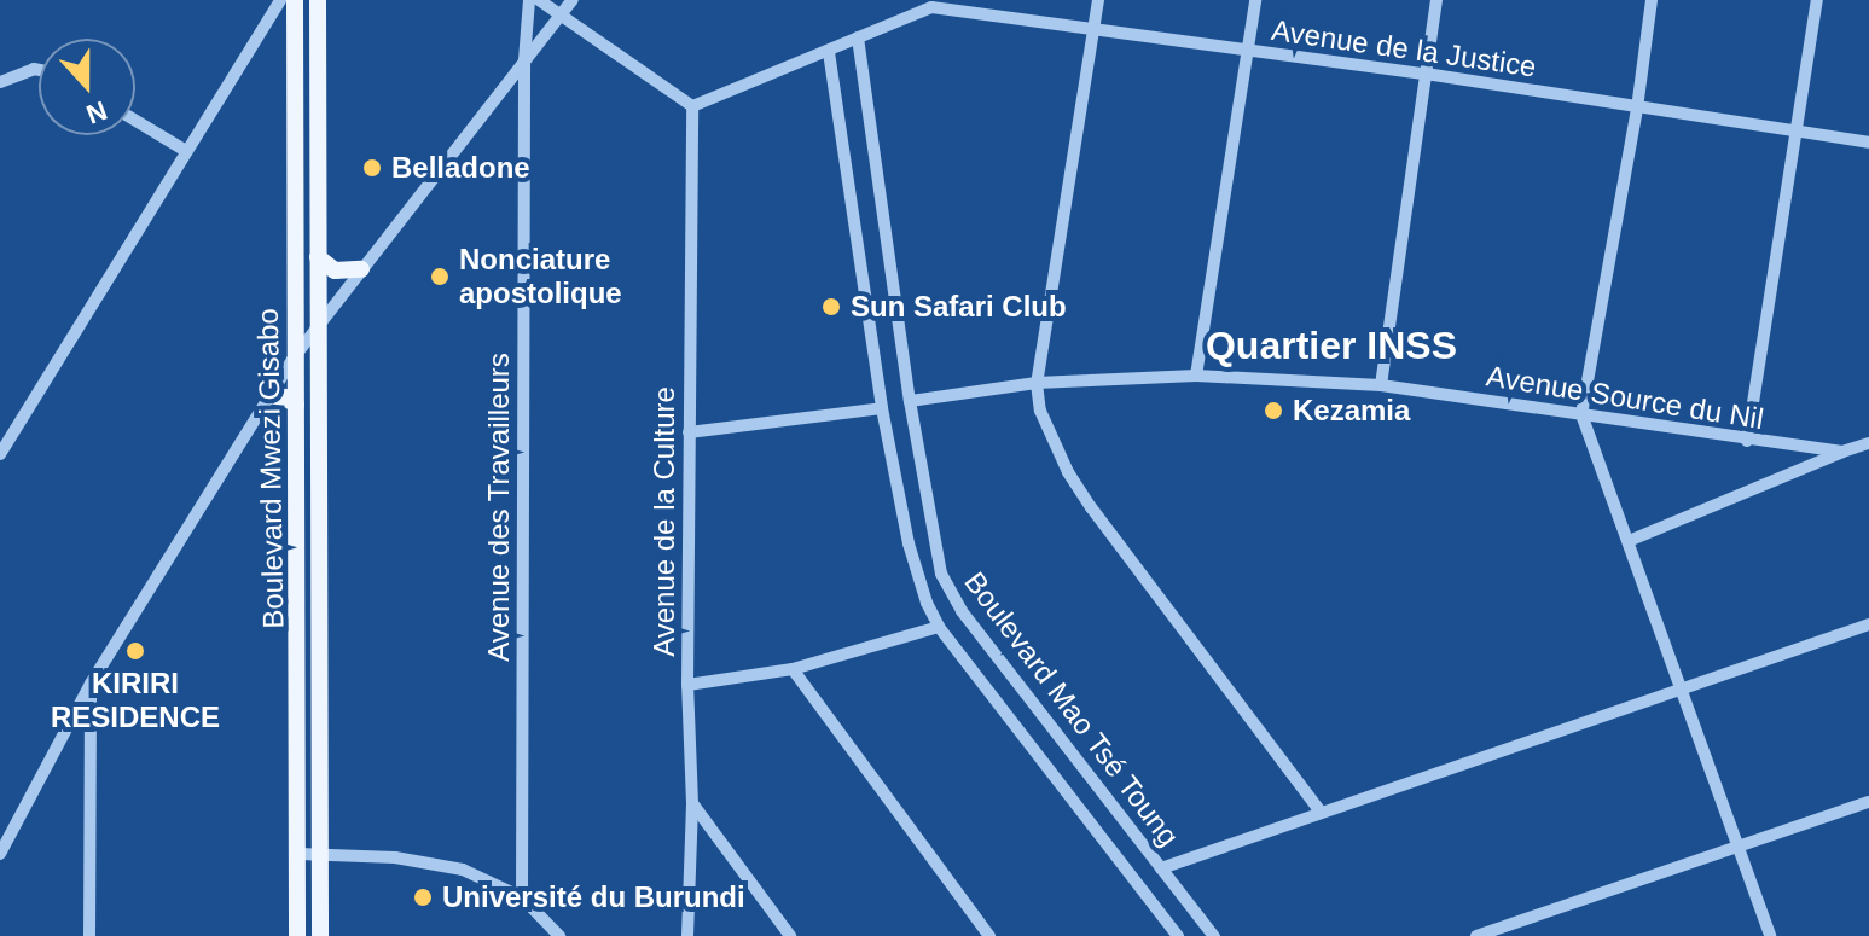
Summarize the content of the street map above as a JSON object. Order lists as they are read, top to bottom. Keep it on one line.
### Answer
{"streets":{"main road":["Boulevard Mwezi Gisabo"],"street":["Avenue de la Justice","Avenue Source du Nil","Avenue des Travailleurs","Avenue de la Culture","Boulevard Mao Tsé Toung"]},"crossings":[["Avenue Source du Nil","Boulevard Mao Tsé Toung"]],"districts":["Quartier INSS"],"places":["Belladone","Nonciature apostolique","Sun Safari Club","Kezamia","KIRIRI RESIDENCE","Université du Burundi"],"north":"bottom"}
